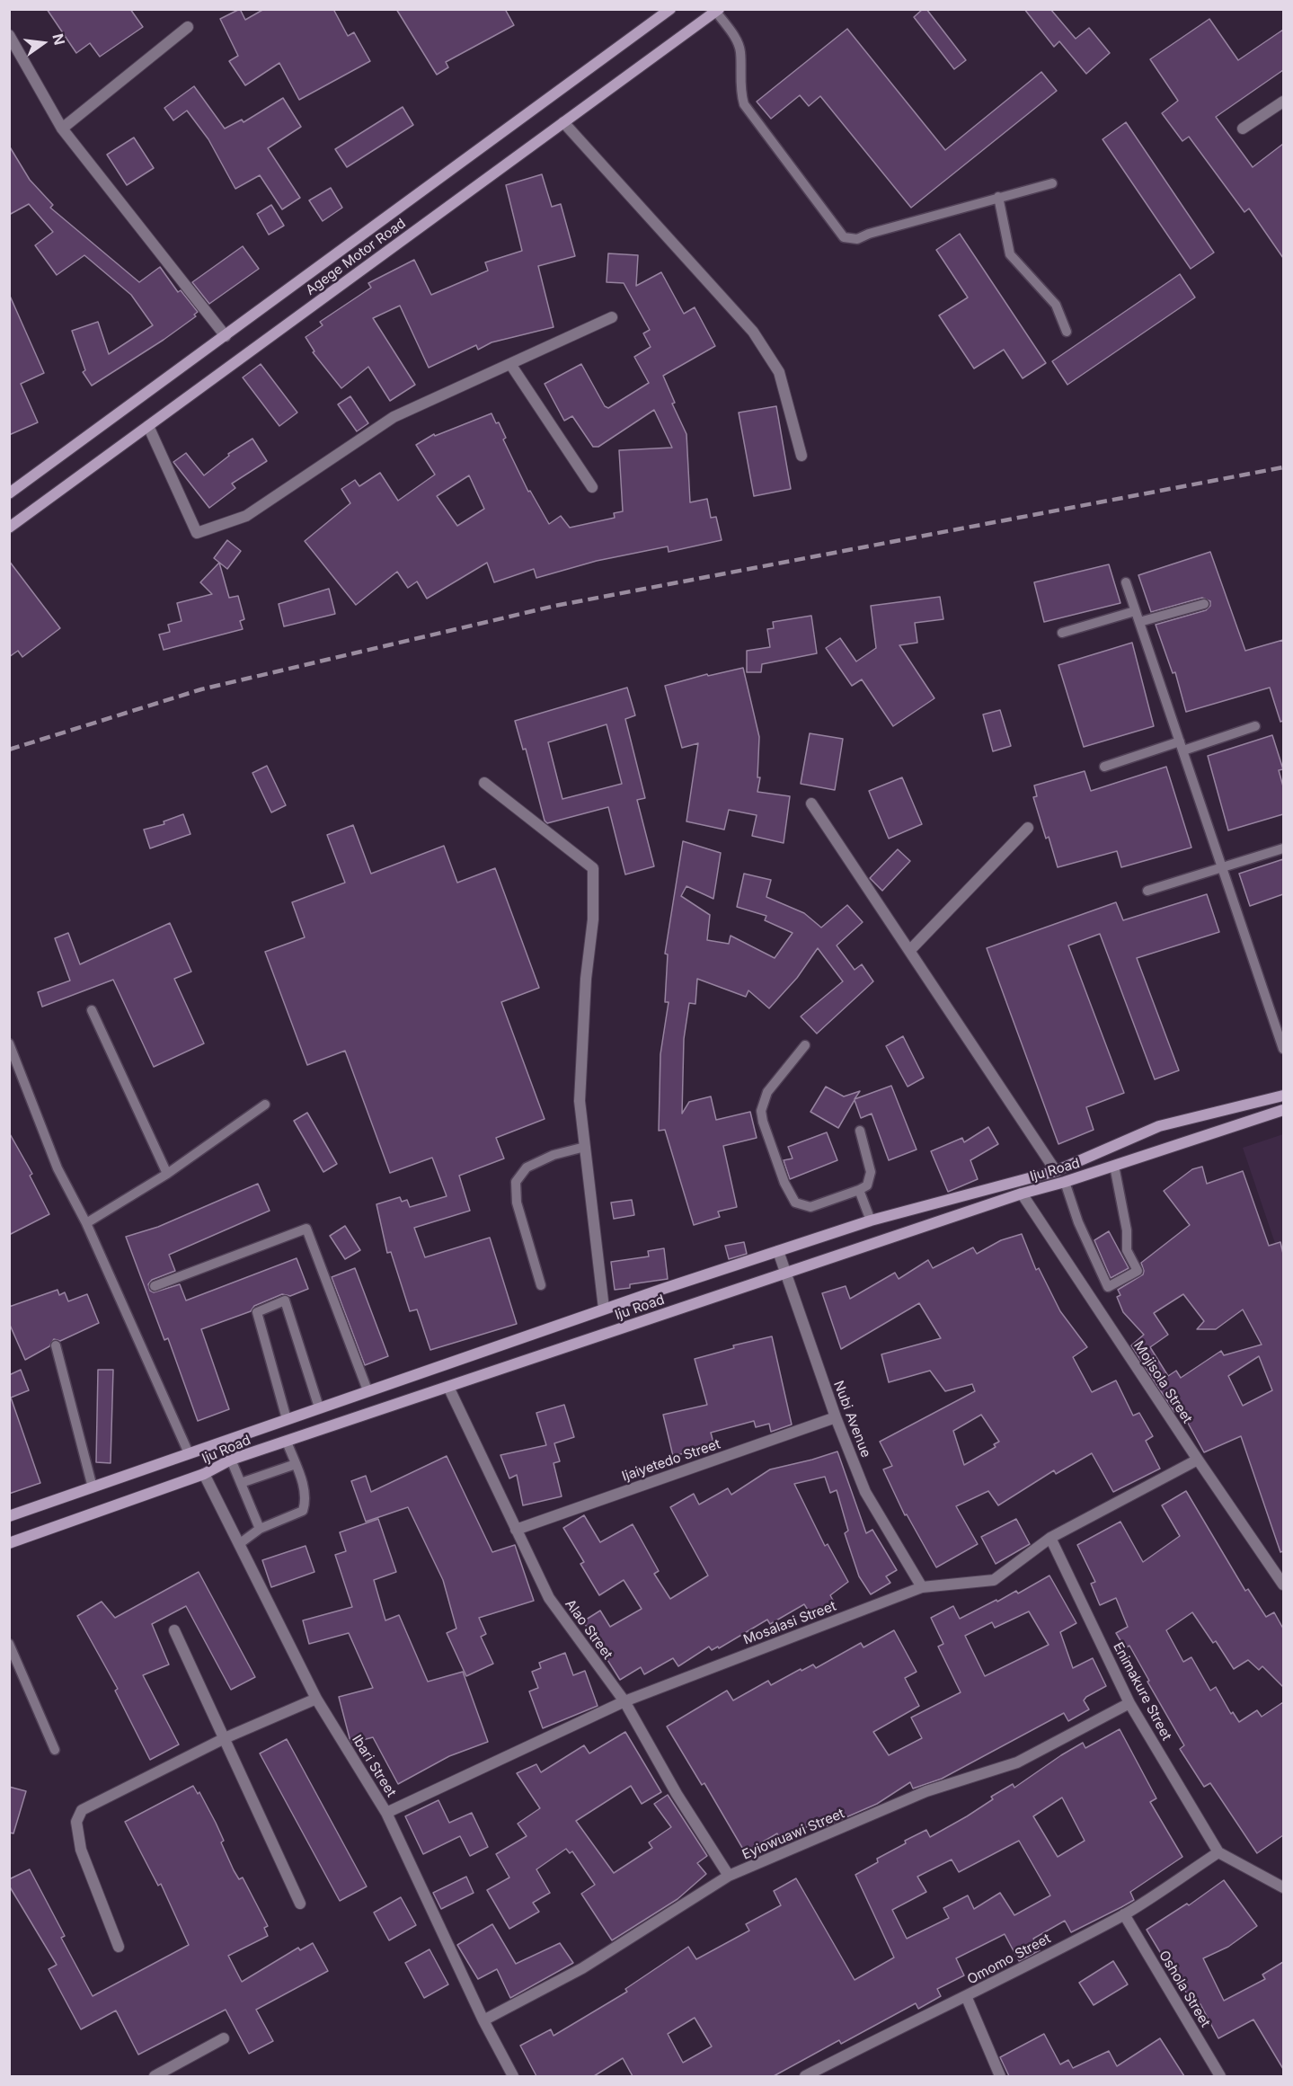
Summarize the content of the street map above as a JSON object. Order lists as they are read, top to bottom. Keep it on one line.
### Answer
{"streets":{"main road":["Agege Motor Road","Iju Road"],"street":["Mojisola Street","Nubi Avenue","Ijaiyetedo Street","Mosalasi Street","Alao Street","Enimakure Street","Ibari Street","Eyiowuawi Street","Omomo Street","Oshola Street"]},"crossings":[["Iju Road","Mojisola Street"],["Iju Road","Nubi Avenue"],["Iju Road","Alao Street"],["Iju Road","Ibari Street"],["Mojisola Street","Mosalasi Street"],["Nubi Avenue","Ijaiyetedo Street"],["Nubi Avenue","Mosalasi Street"],["Ijaiyetedo Street","Alao Street"],["Mosalasi Street","Alao Street"],["Mosalasi Street","Enimakure Street"],["Mosalasi Street","Ibari Street"],["Alao Street","Eyiowuawi Street"],["Enimakure Street","Eyiowuawi Street"],["Enimakure Street","Omomo Street"],["Ibari Street","Eyiowuawi Street"],["Omomo Street","Oshola Street"]],"north":"right"}
